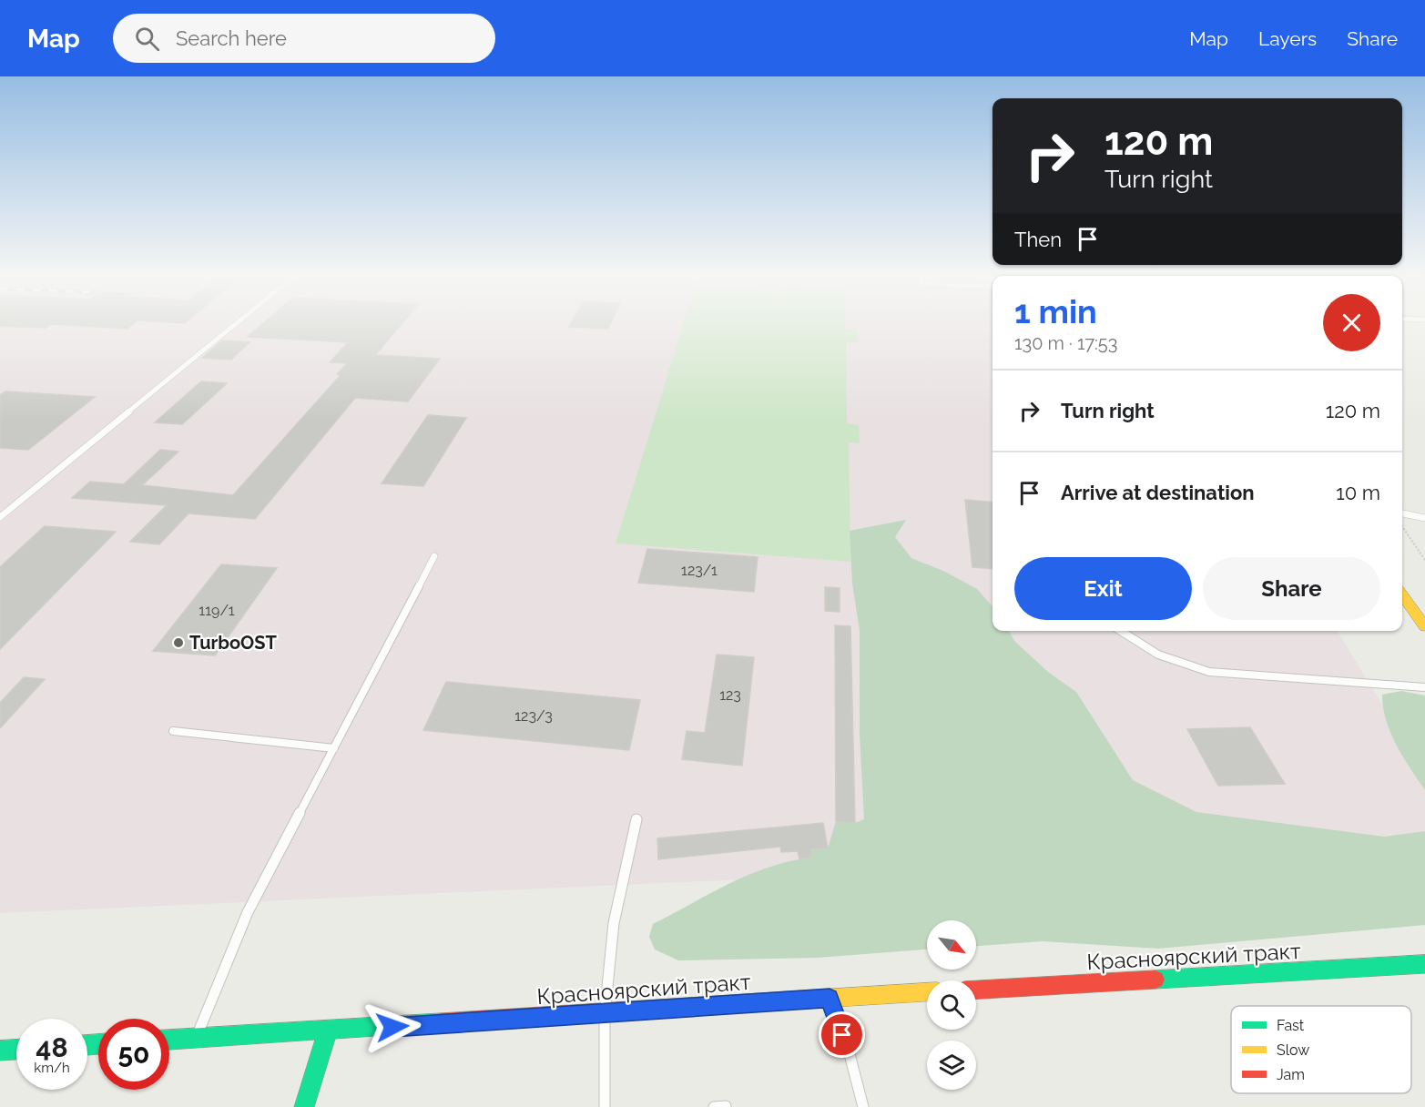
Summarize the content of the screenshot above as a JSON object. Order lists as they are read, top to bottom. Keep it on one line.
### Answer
{"streets":{"main road":["Красноярский тракт"]},"places":["TurboOST"],"house_numbers":["123/1","119/1","123","123/3"],"legend":["Fast","Slow","Jam"],"north":"bottom right","page":{"header":"Map","search":"Search here","nav":["Map","Layers","Share"],"turn":["120 m","Turn right"],"then":"Then","heading":["1 min","130 m · 17:53"],"list":[{"name":"Turn right","value":"120 m"},{"name":"Arrive at destination","value":"10 m"}],"buttons":["Exit","Share"],"speed":"48 km/h","limit":"50"}}
